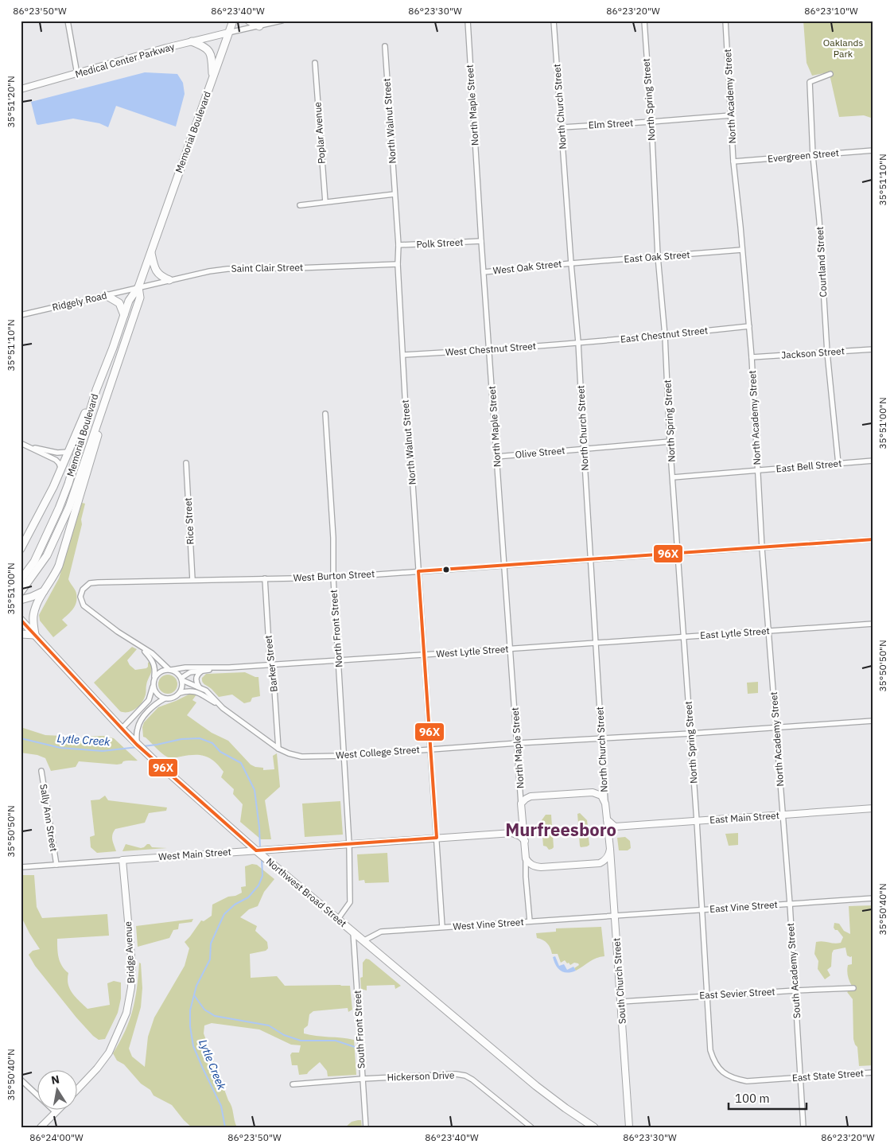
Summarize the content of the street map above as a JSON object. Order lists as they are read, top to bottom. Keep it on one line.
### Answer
{"streets":{"main road":["Memorial Boulevard","Northwest Broad Street"],"street":["Medical Center Parkway","North Academy Street","North Spring Street","North Maple Street","North Church Street","North Walnut Street","Elm Street","Poplar Avenue","Evergreen Street","Polk Street","East Oak Street","Courtland Street","West Oak Street","Saint Clair Street","Ridgely Road","East Chestnut Street","West Chestnut Street","Jackson Street","Olive Street","East Bell Street","Rice Street","West Burton Street","North Front Street","East Lytle Street","West Lytle Street","Barker Street","West College Street","Sally Ann Street","East Main Street","West Main Street","East Vine Street","West Vine Street","Bridge Avenue","South Academy Street","South Church Street","East Sevier Street","South Front Street","East State Street","Hickerson Drive"]},"crossings":[["Medical Center Parkway","Memorial Boulevard"],["North Academy Street","Elm Street"],["North Academy Street","Evergreen Street"],["North Academy Street","East Oak Street"],["North Academy Street","East Chestnut Street"],["North Academy Street","Jackson Street"],["North Academy Street","East Bell Street"],["North Academy Street","West Burton Street"],["North Academy Street","East Lytle Street"],["North Academy Street","West College Street"],["North Academy Street","East Main Street"],["North Academy Street","South Academy Street"],["North Spring Street","Elm Street"],["North Spring Street","East Oak Street"],["North Spring Street","East Chestnut Street"],["North Spring Street","Olive Street"],["North Spring Street","East Bell Street"],["North Spring Street","West Burton Street"],["North Spring Street","East Lytle Street"],["North Spring Street","West College Street"],["North Spring Street","East Main Street"],["North Spring Street","East Vine Street"],["North Spring Street","East State Street"],["North Maple Street","North Church Street"],["North Maple Street","Polk Street"],["North Maple Street","West Oak Street"],["North Maple Street","West Chestnut Street"],["North Maple Street","Olive Street"],["North Maple Street","West Burton Street"],["North Maple Street","West Lytle Street"],["North Maple Street","West College Street"],["North Maple Street","South Church Street"],["North Church Street","Elm Street"],["North Church Street","East Oak Street"],["North Church Street","West Oak Street"],["North Church Street","East Chestnut Street"],["North Church Street","West Chestnut Street"],["North Church Street","Olive Street"],["North Church Street","West Burton Street"],["North Church Street","East Lytle Street"],["North Church Street","West Lytle Street"],["North Church Street","West College Street"],["North Church Street","South Church Street"],["North Walnut Street","Polk Street"],["North Walnut Street","Saint Clair Street"],["North Walnut Street","West Chestnut Street"],["North Walnut Street","West Burton Street"],["North Walnut Street","West Lytle Street"],["North Walnut Street","West College Street"],["North Walnut Street","West Main Street"],["North Walnut Street","West Vine Street"],["Memorial Boulevard","Saint Clair Street"],["Memorial Boulevard","Ridgely Road"],["Evergreen Street","Courtland Street"],["East Oak Street","West Oak Street"],["Courtland Street","Jackson Street"],["Courtland Street","East Bell Street"],["Saint Clair Street","Ridgely Road"],["East Chestnut Street","West Chestnut Street"],["Rice Street","West Burton Street"],["West Burton Street","North Front Street"],["West Burton Street","Barker Street"],["North Front Street","West Lytle Street"],["North Front Street","West College Street"],["North Front Street","West Main Street"],["East Lytle Street","West Lytle Street"],["West Lytle Street","Barker Street"],["West Lytle Street","West College Street"],["Barker Street","West College Street"],["Sally Ann Street","West Main Street"],["East Main Street","South Academy Street"],["West Main Street","Northwest Broad Street"],["West Main Street","Bridge Avenue"],["Northwest Broad Street","West Vine Street"],["Northwest Broad Street","South Front Street"],["East Vine Street","West Vine Street"],["East Vine Street","South Academy Street"],["East Vine Street","South Church Street"],["East Vine Street","East State Street"],["West Vine Street","South Church Street"],["South Academy Street","East Sevier Street"],["South Academy Street","East State Street"],["South Church Street","East Sevier Street"],["East Sevier Street","East State Street"],["South Front Street","Hickerson Drive"]],"districts":["Murfreesboro"],"water":["Lytle Creek"],"parks":["Oaklands Park"],"lines":["transit line 96X"],"scale_bar":"100 m","north":"top","coordinates":["86°23'50\"W","86°23'40\"W","86°23'30\"W","86°23'20\"W","86°23'10\"W","35°51'20\"N","35°51'10\"N","35°51'00\"N","35°50'50\"N","35°50'40\"N","86°24'00\"W"]}
